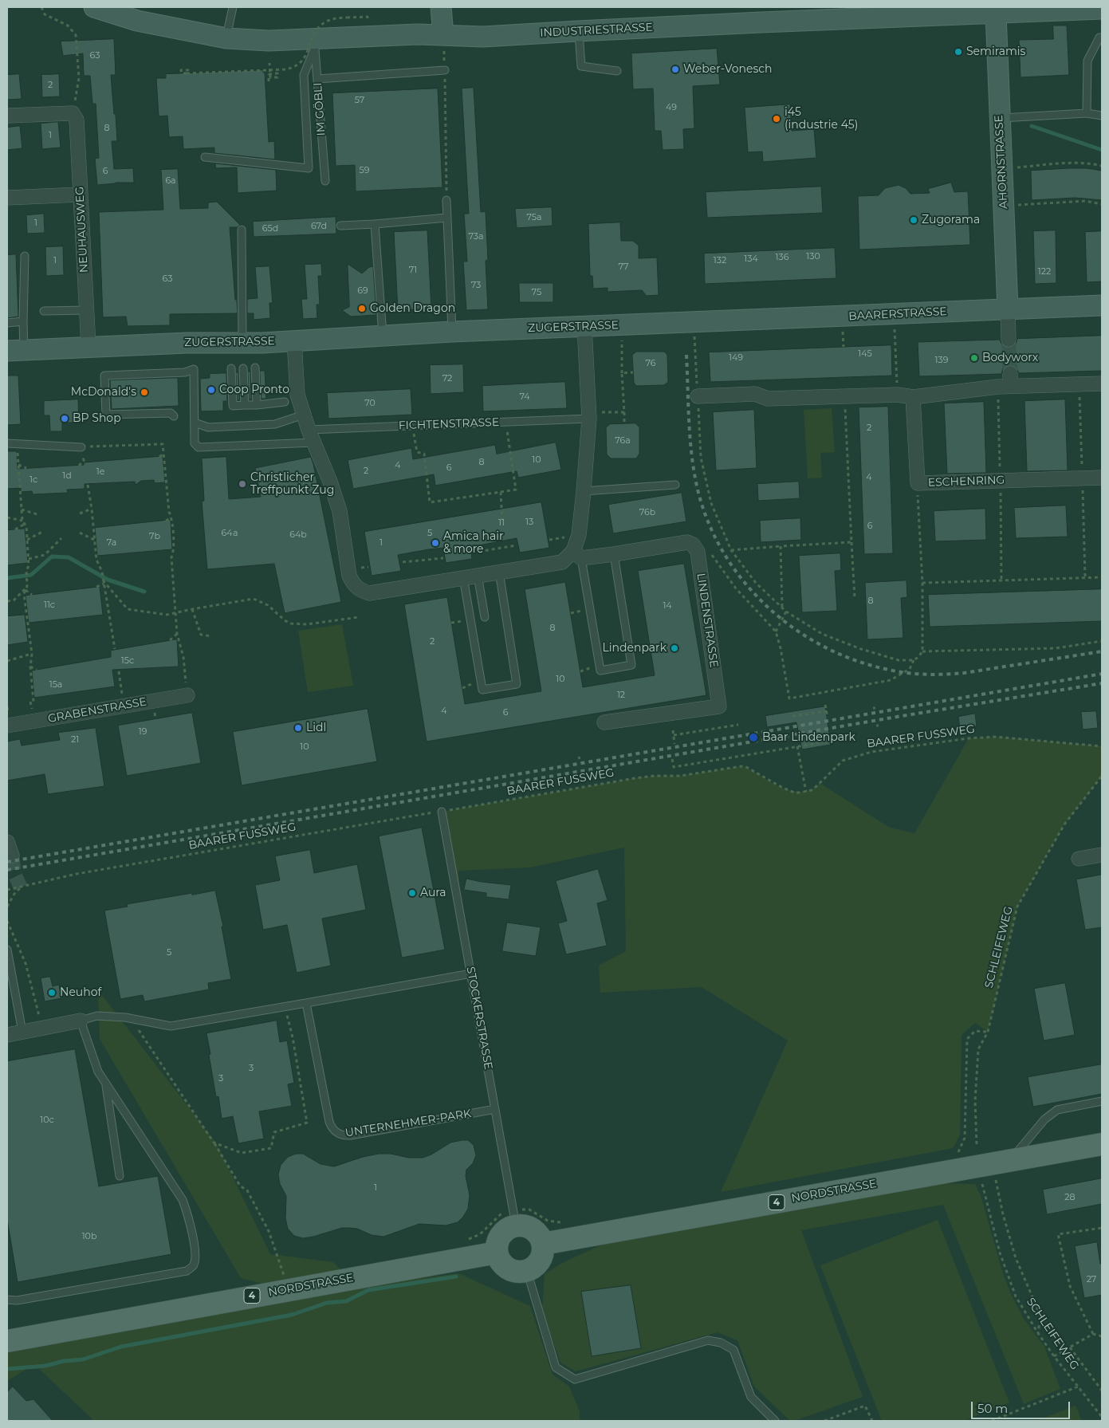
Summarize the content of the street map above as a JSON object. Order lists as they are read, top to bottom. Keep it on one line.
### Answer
{"streets":{"main road":["NORDSTRASSE","4"],"street":["INDUSTRIESTRASSE","AHORNSTRASSE","NEUHAUSWEG","BAARERSTRASSE","ZUGERSTRASSE","ESCHENRING","LINDENSTRASSE","GRABENSTRASSE"],"lane":["IM GÖBLI","FICHTENSTRASSE","STOCKERSTRASSE","UNTERNEHMER-PARK"],"path":["BAARER FUSSWEG","SCHLEIFEWEG"]},"crossings":[["INDUSTRIESTRASSE","IM GÖBLI"],["INDUSTRIESTRASSE","AHORNSTRASSE"],["AHORNSTRASSE","BAARERSTRASSE"],["NEUHAUSWEG","ZUGERSTRASSE"],["BAARERSTRASSE","ZUGERSTRASSE"],["BAARER FUSSWEG","STOCKERSTRASSE"],["STOCKERSTRASSE","UNTERNEHMER-PARK"],["STOCKERSTRASSE","NORDSTRASSE"]],"places":["Semiramis","Weber-Vonesch","i45 (industrie 45)","Zugorama","Golden Dragon","Bodyworx","Coop Pronto","McDonald's","BP Shop","Christlicher Treffpunkt Zug","Amica hair & more","Lindenpark","Lidl","Baar Lindenpark","Aura","Neuhof"],"house_numbers":["63","2","57","49","8","1","59","6","6a","75a","1","67d","65d","73a","130","136","134","1","132","77","71","122","63","73","69","75","145","149","139","76","72","74","70","2","76a","10","8","4","6","2","1e","1d","4","1c","76b","13","11","6","64a","5","64b","7b","7a","1","8","11c","14","8","2","15c","10","15a","12","4","6","19","21","10","5","3","3","10c","1","28","10b","27"],"scale_bar":"50 m"}
